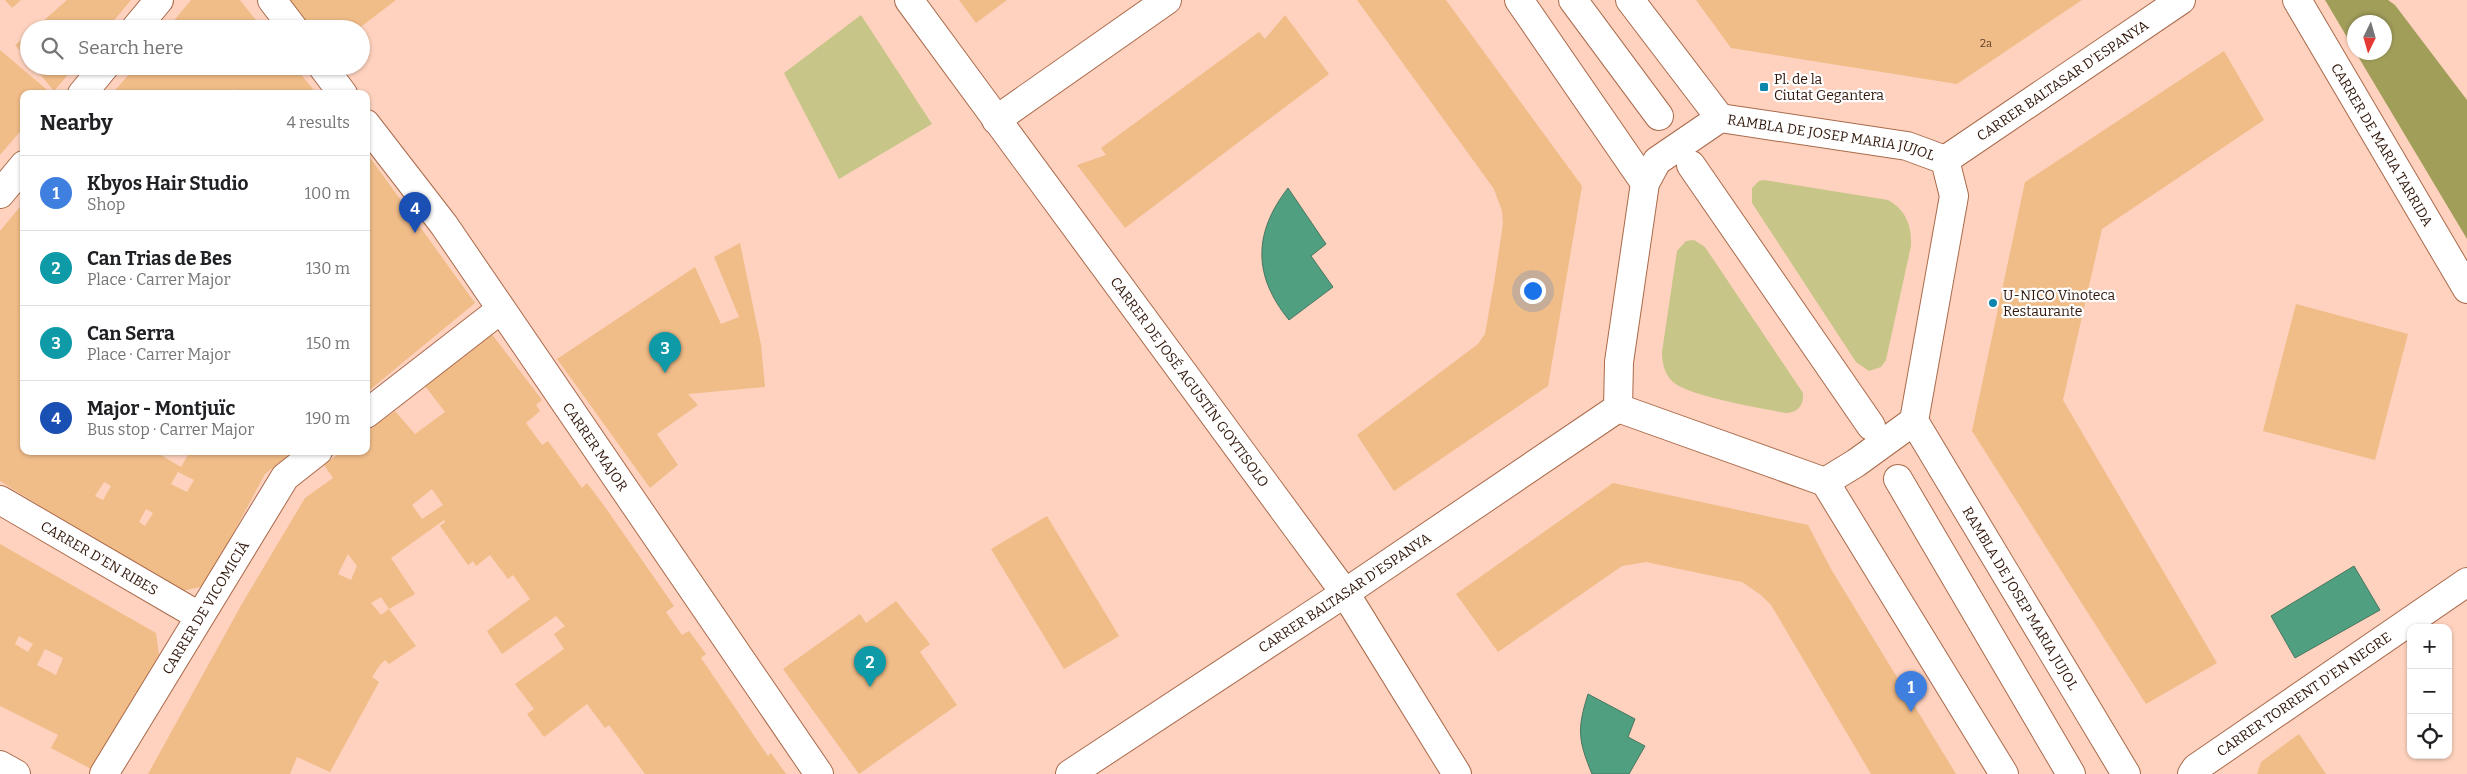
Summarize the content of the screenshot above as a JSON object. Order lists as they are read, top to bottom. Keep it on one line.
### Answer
{"streets":{"street":["CARRER BALTASAR D'ESPANYA","RAMBLA DE JOSEP MARIA JUJOL","CARRER DE MARIA TARRIDA","CARRER DE JOSÉ AGUSTÍN GOYTISOLO","CARRER MAJOR","CARRER D'EN RIBES","CARRER DE VICOMICIÀ","CARRER TORRENT D'EN NEGRE"]},"crossings":[["CARRER BALTASAR D'ESPANYA","RAMBLA DE JOSEP MARIA JUJOL"],["CARRER BALTASAR D'ESPANYA","CARRER DE JOSÉ AGUSTÍN GOYTISOLO"],["CARRER D'EN RIBES","CARRER DE VICOMICIÀ"]],"places":{"transit":["Pl. de la Ciutat Gegantera"],"other":["U-NICO Vinoteca Restaurante"]},"house_numbers":["2a"],"north":"bottom","page":{"search":"Search here","heading":["Nearby","4 results"],"list":[{"mark":"1","name":"Kbyos Hair Studio","note":"Shop","value":"100 m"},{"mark":"2","name":"Can Trias de Bes","note":"Place · Carrer Major","value":"130 m"},{"mark":"3","name":"Can Serra","note":"Place · Carrer Major","value":"150 m"},{"mark":"4","name":"Major - Montjuïc","note":"Bus stop · Carrer Major","value":"190 m"}],"pins":["4","3","2","1"],"map_buttons":["+","−"]}}
